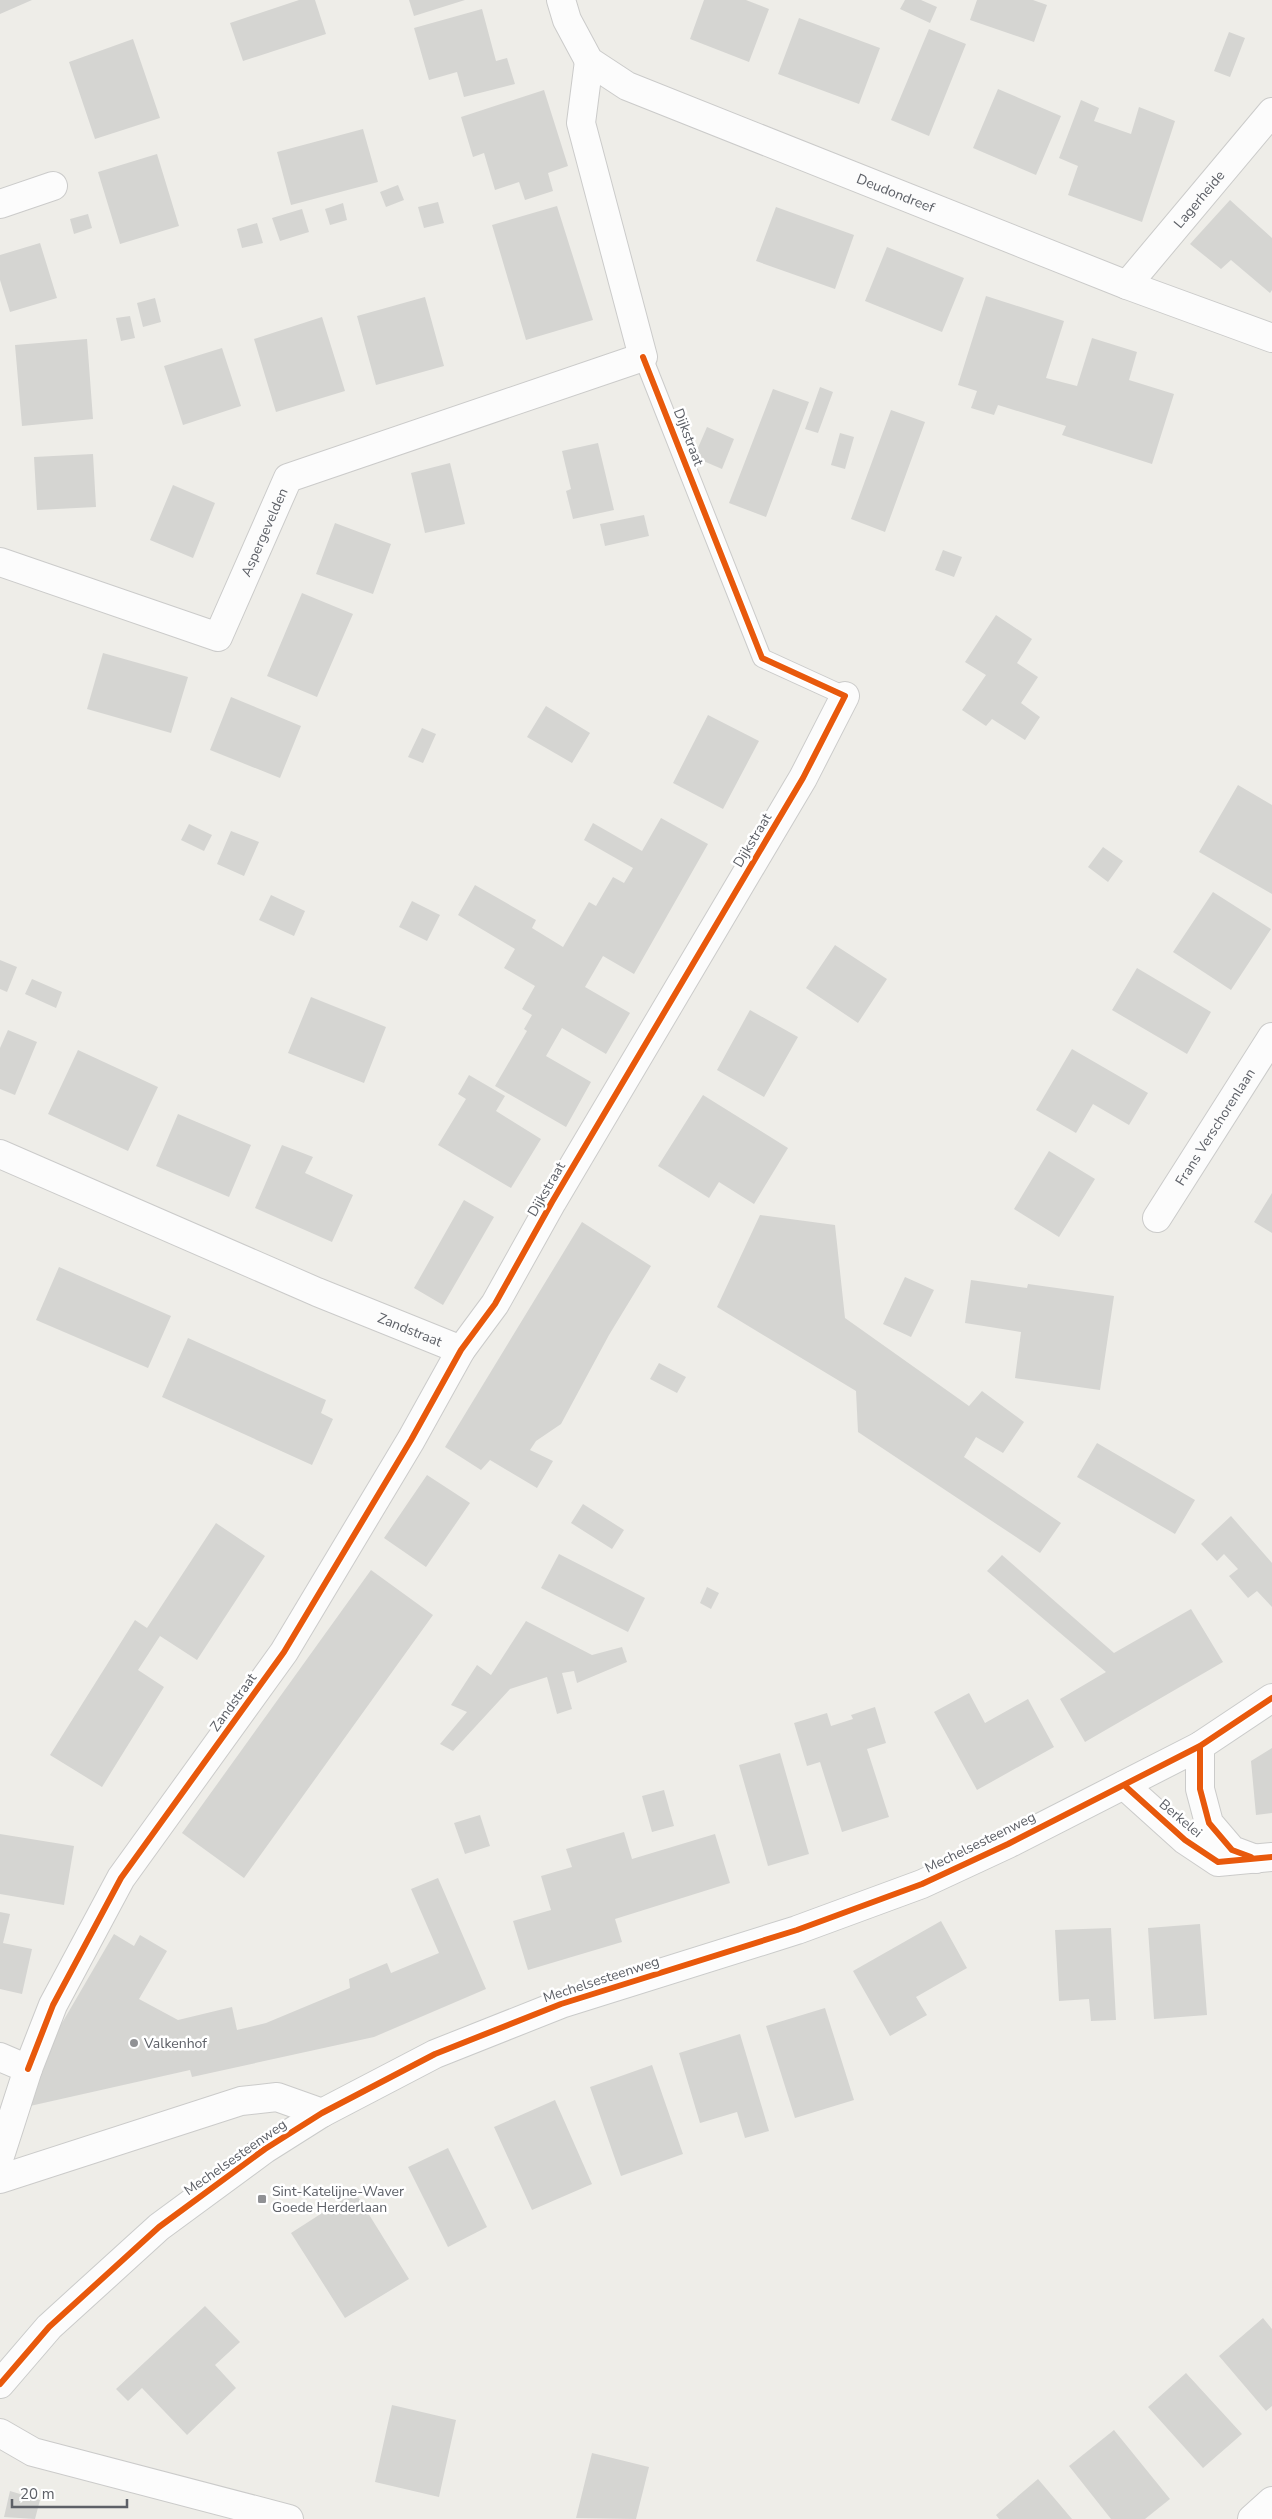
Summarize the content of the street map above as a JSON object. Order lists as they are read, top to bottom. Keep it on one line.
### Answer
{"streets":{"street":["Deudondreef","Lagerheide","Dijkstraat","Aspergevelden","Frans Verschorenlaan","Zandstraat","Berkelei","Mechelsesteenweg"]},"crossings":[["Deudondreef","Lagerheide"],["Deudondreef","Dijkstraat"],["Dijkstraat","Aspergevelden"],["Dijkstraat","Zandstraat"],["Berkelei","Mechelsesteenweg"]],"places":{"other":["Valkenhof"],"transit":["Sint-Katelijne-Waver Goede Herderlaan"]},"scale_bar":"20 m"}
